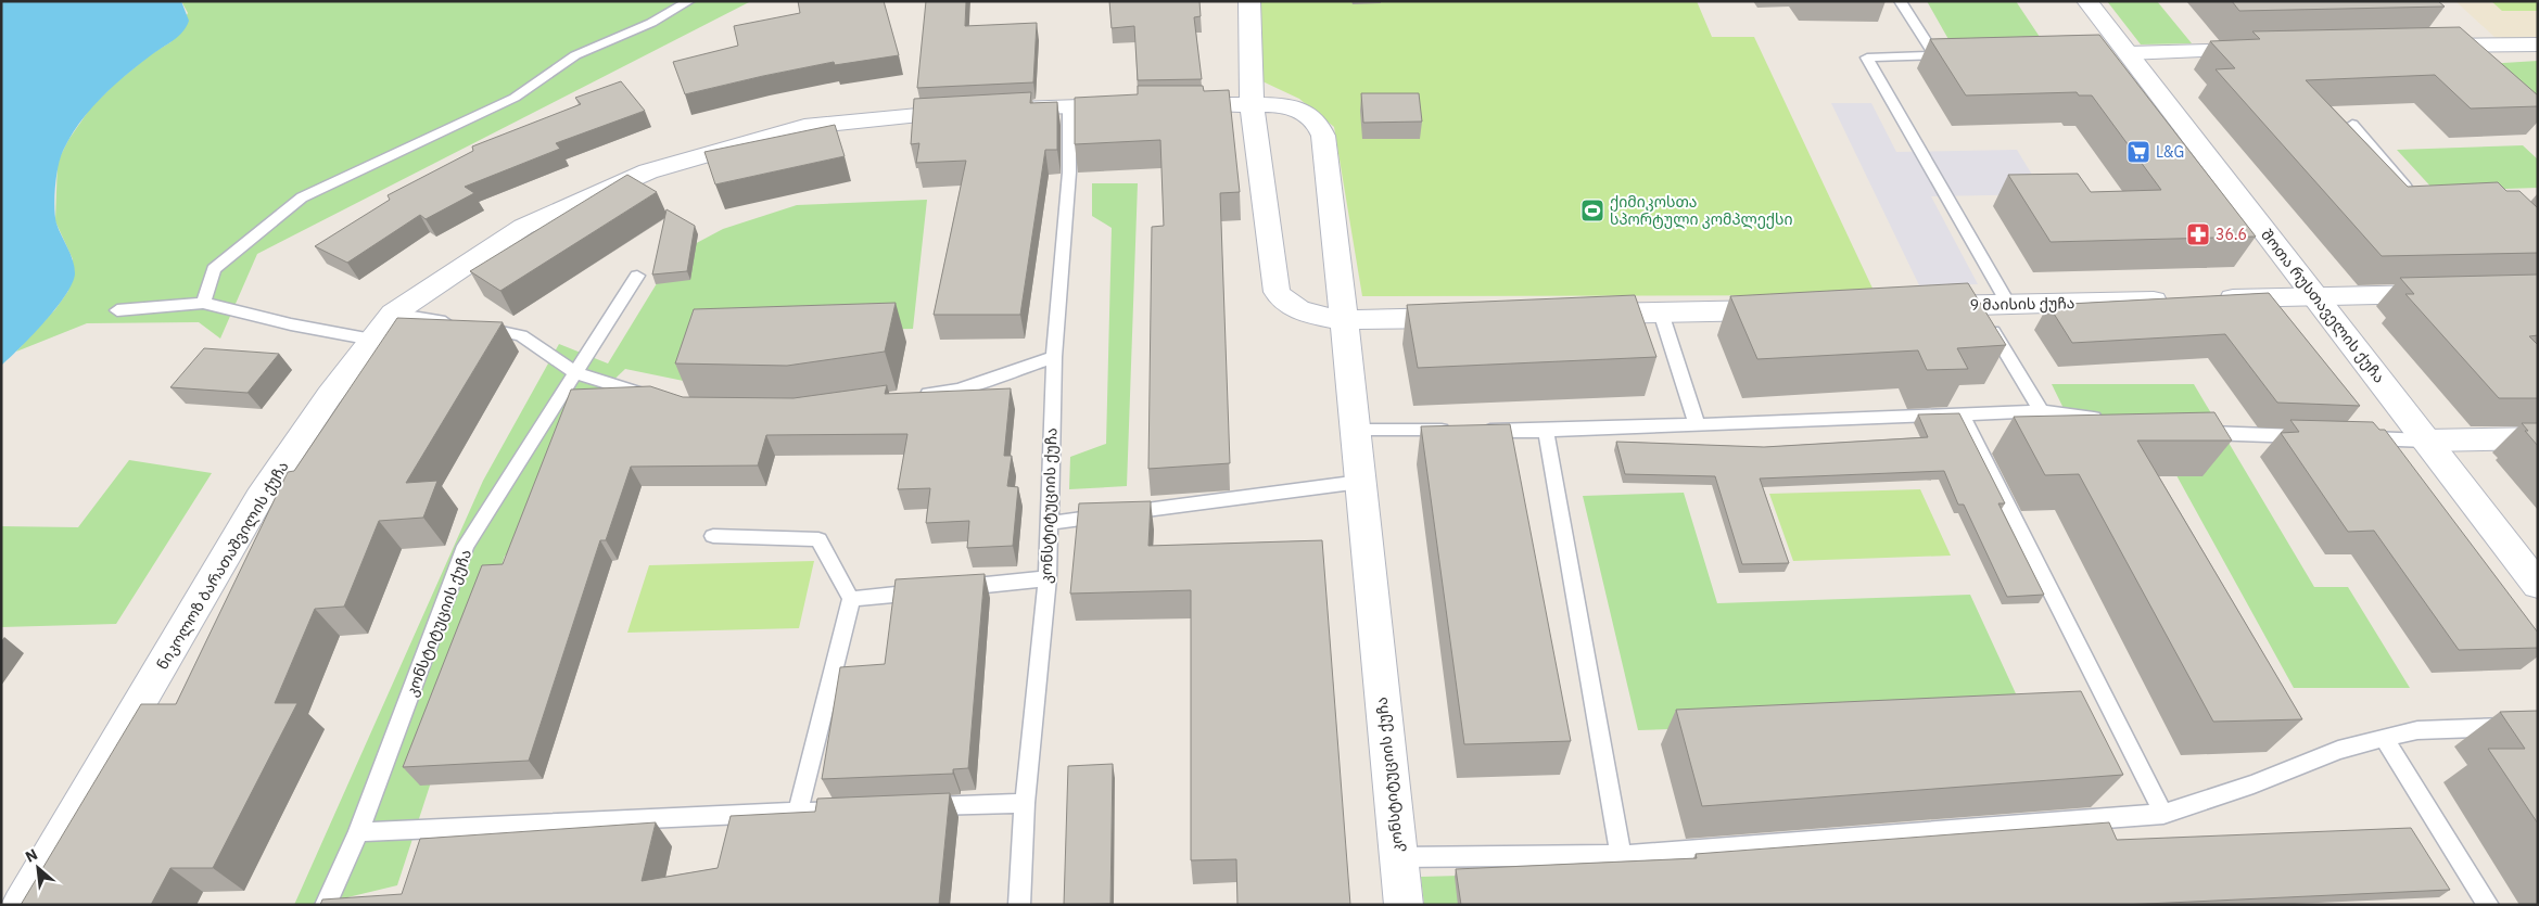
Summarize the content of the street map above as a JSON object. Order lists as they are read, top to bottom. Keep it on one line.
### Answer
{"streets":{"street":["9 მაისის ქუჩა","შოთა რუსთაველის ქუჩა","კონსტიტუციის ქუჩა","ნიკოლოზ ბარათაშვილის ქუჩა"]},"crossings":[["კონსტიტუციის ქუჩა","ნიკოლოზ ბარათაშვილის ქუჩა"]],"places":{"supermarket":["L&G"],"sports":["ქიმიკოსთა სპორტული კომპლექსი"],"pharmacy":["36.6"]},"north":"top left"}
